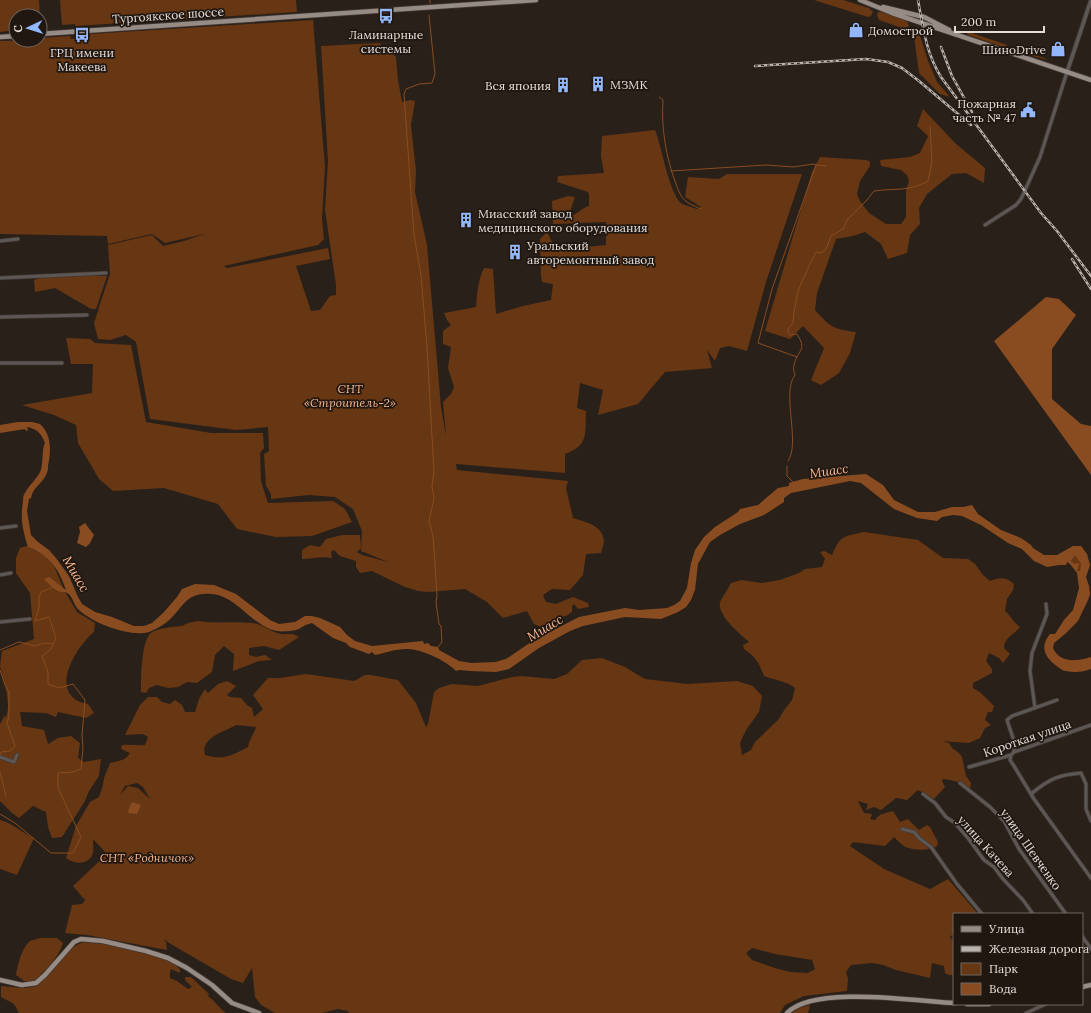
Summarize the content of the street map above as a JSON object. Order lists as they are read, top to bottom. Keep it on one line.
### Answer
{"streets":{"main road":["Тургоякское шоссе"],"street":["Короткая улица","улица Качева","улица Шевченко"]},"water":["Миасс"],"parks":["СНТ «Строитель-2»","СНТ «Родничок»"],"places":{"bus stop":["Ламинарные системы","ГРЦ имени Макеева"],"shop":["Домострой","ШиноDrive"],"building":["МЗМК","Вся япония","Миасский завод медицинского оборудования","Уральский авторемонтный завод"],"public building":["Пожарная часть № 47"]},"legend":["Улица","Железная дорога","Парк","Вода"],"scale_bar":"200 m","north":"left"}
